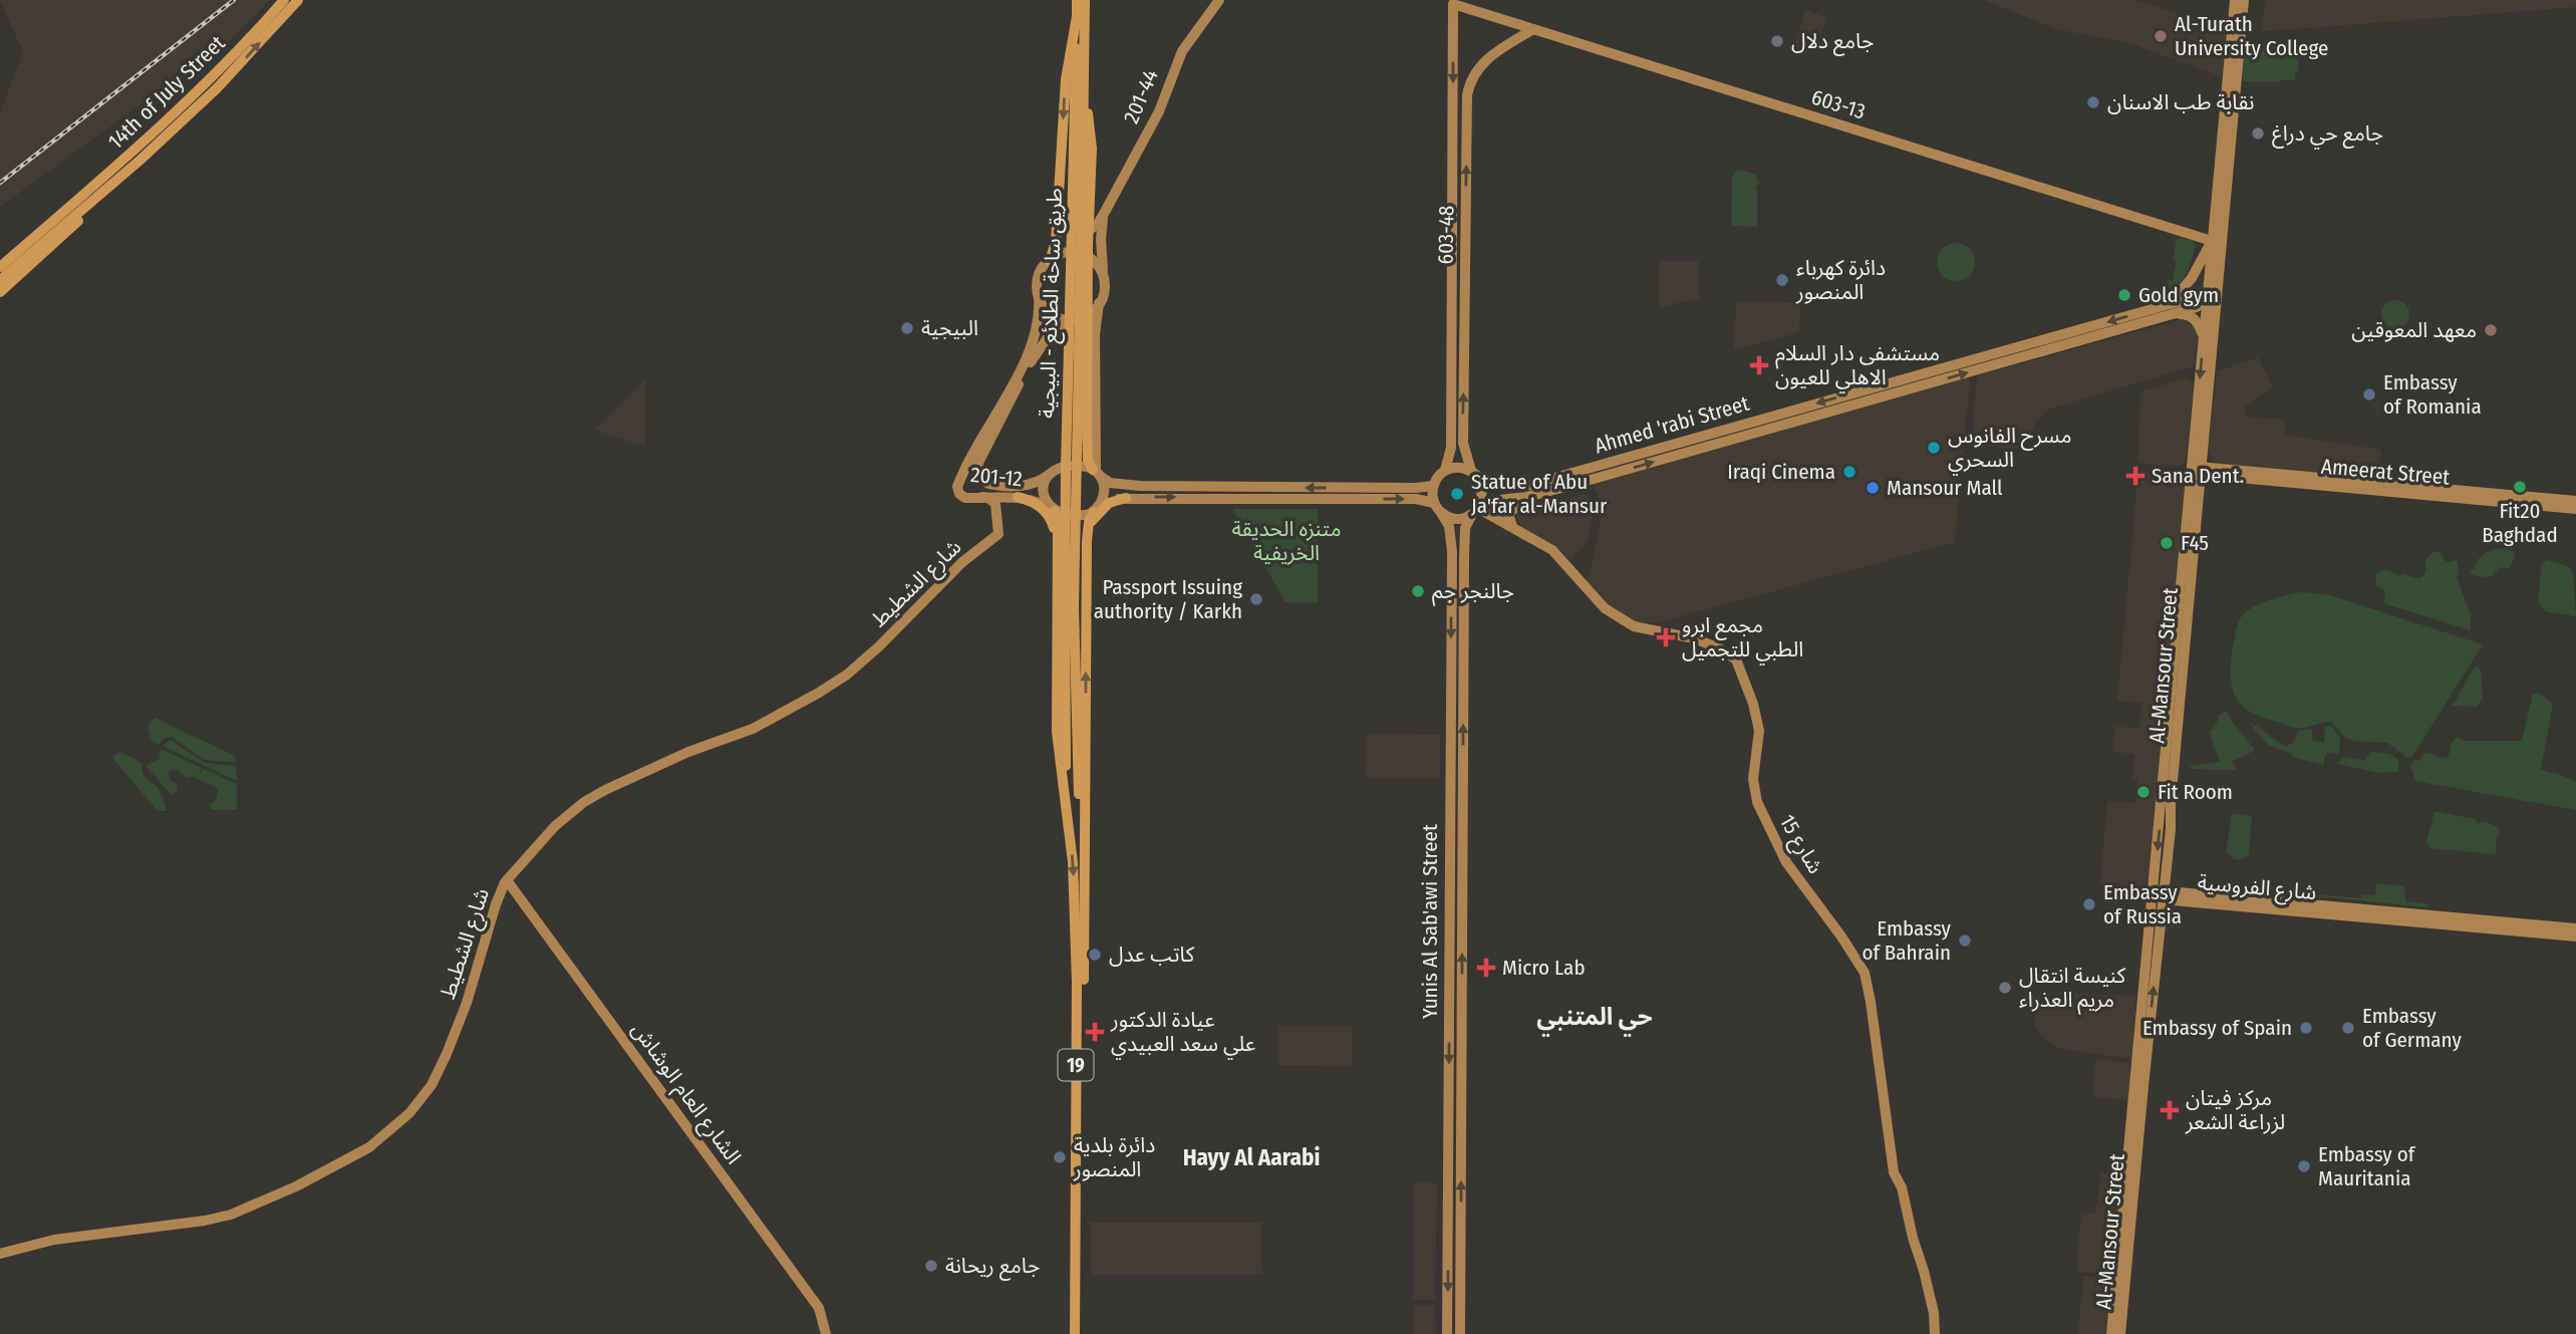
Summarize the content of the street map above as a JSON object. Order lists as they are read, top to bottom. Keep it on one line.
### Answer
{"streets":{"main road":["14th of July Street","201-44","603-13","603-48","طريق ساحة الطلائع - البيجية","Ahmed 'rabi Street","Ameerat Street","201-12","شارع الشطيط","Al-Mansour Street","شارع 15","شارع الفروسية","Yunis Al Sab'awi Street","19","الشارع العام الوشاش"]},"crossings":[["603-13","603-48"],["603-13","Al-Mansour Street"],["603-48","Ahmed 'rabi Street"],["603-48","شارع 15"],["603-48","Yunis Al Sab'awi Street"],["Ahmed 'rabi Street","Al-Mansour Street"],["Ahmed 'rabi Street","شارع 15"],["Ahmed 'rabi Street","Yunis Al Sab'awi Street"],["Ameerat Street","Al-Mansour Street"],["شارع الشطيط","الشارع العام الوشاش"],["Al-Mansour Street","شارع الفروسية"],["شارع 15","Yunis Al Sab'awi Street"]],"districts":["حي المتنبي","Hayy Al Aarabi"],"parks":["متنزه الحديقة الخريفية"],"places":{"other":["Al-Turath University College","جامع دلال","نقابة طب الاسنان","جامع حي دراغ","دائرة كهرباء المنصور","Gold gym","البيجية","معهد المعوقين","Embassy of Romania","مسرح الفانوس السحري","Iraqi Cinema","Fit20 Baghdad","Mansour Mall","Statue of Abu Ja'far al-Mansur","F45","جالنجر جم","Passport Issuing authority / Karkh","Fit Room","Embassy of Russia","Embassy of Bahrain","كاتب عدل","كنيسة انتقال مريم العذراء","Embassy of Spain","Embassy of Germany","دائرة بلدية المنصور","Embassy of Mauritania","جامع ريحانة"],"health":["مستشفى دار السلام الاهلي للعيون","Sana Dent.","مجمع ابرو الطبي للتجميل","Micro Lab","عيادة الدكتور علي سعد العبيدي","مركز فيتان لزراعة الشعر"]}}
